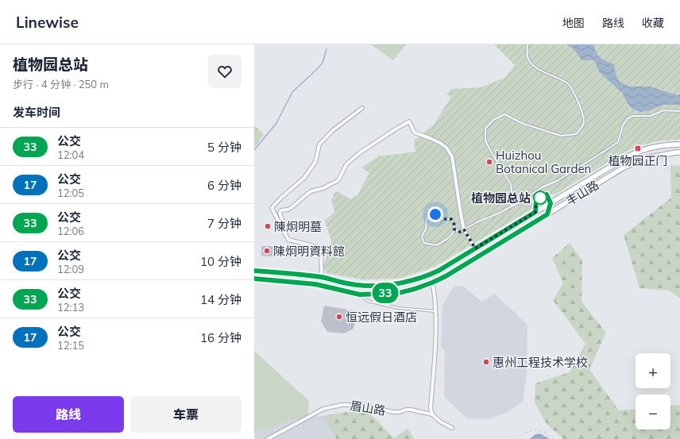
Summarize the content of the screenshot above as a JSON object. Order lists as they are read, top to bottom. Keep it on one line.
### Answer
{"streets":{"main road":["丰山路"],"street":["眉山路"]},"places":{"transit":["植物园正门"],"other":["Huizhou Botanical Garden","植物园总站","陳炯明墓","陳炯明資料館","恒远假日酒店","惠州工程技术学校"]},"lines":["bus line 33"],"page":{"header":"Linewise","nav":["地图","路线","收藏"],"heading":[["植物园总站","步行 · 4 分钟 · 250 m"],"发车时间"],"on_map":"33","list":[{"mark":"33","name":"公交","note":"12:04","value":"5 分钟"},{"mark":"17","name":"公交","note":"12:05","value":"6 分钟"},{"mark":"33","name":"公交","note":"12:06","value":"7 分钟"},{"mark":"17","name":"公交","note":"12:09","value":"10 分钟"},{"mark":"33","name":"公交","note":"12:13","value":"14 分钟"},{"mark":"17","name":"公交","note":"12:15","value":"16 分钟"}],"map_buttons":["+","−"],"buttons":["路线","车票"]}}
